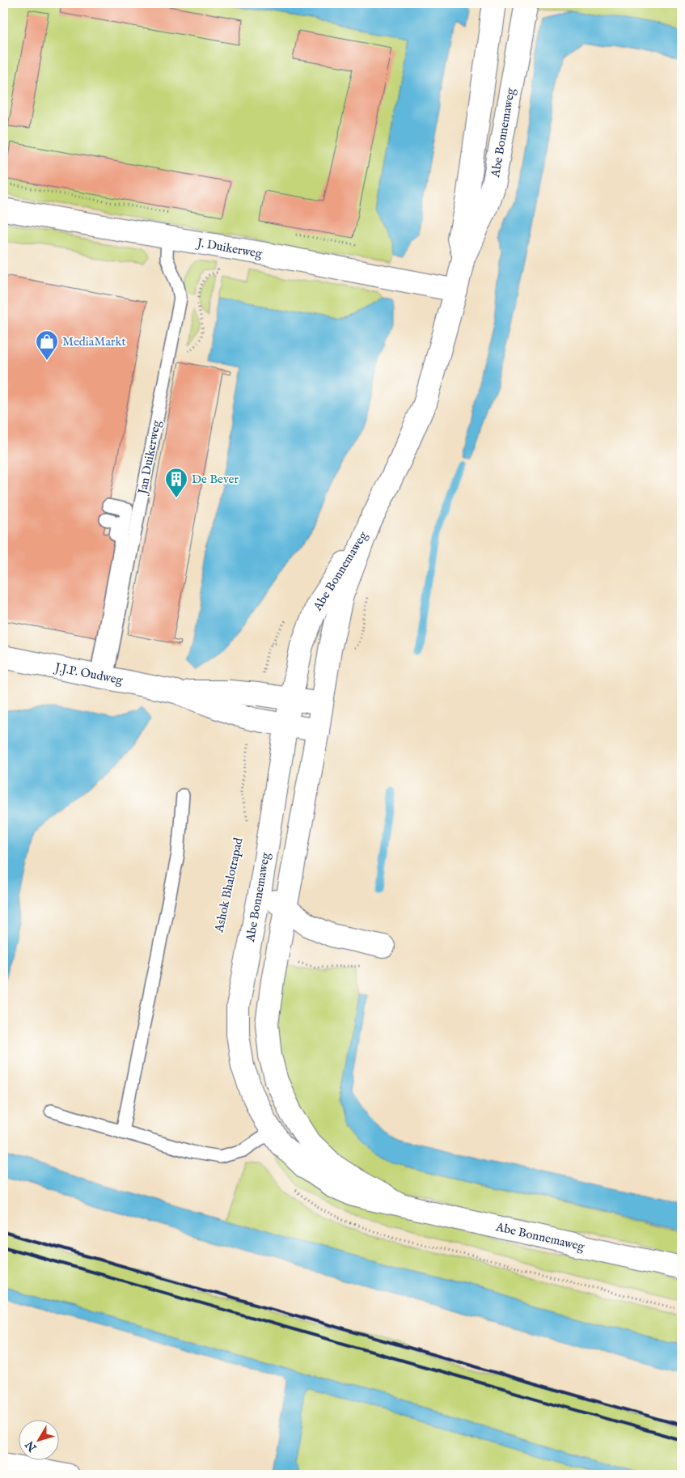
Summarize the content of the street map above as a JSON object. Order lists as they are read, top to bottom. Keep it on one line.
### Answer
{"streets":{"street":["Abe Bonnemaweg","J. Duikerweg","J.J.P. Oudweg"],"lane":["Jan Duikerweg"],"path":["Ashok Bhalotrapad"]},"crossings":[["Abe Bonnemaweg","J. Duikerweg"],["Abe Bonnemaweg","J.J.P. Oudweg"],["J. Duikerweg","Jan Duikerweg"],["Jan Duikerweg","J.J.P. Oudweg"]],"places":{"shop":["MediaMarkt"],"building":["De Bever"]},"north":"bottom left"}
